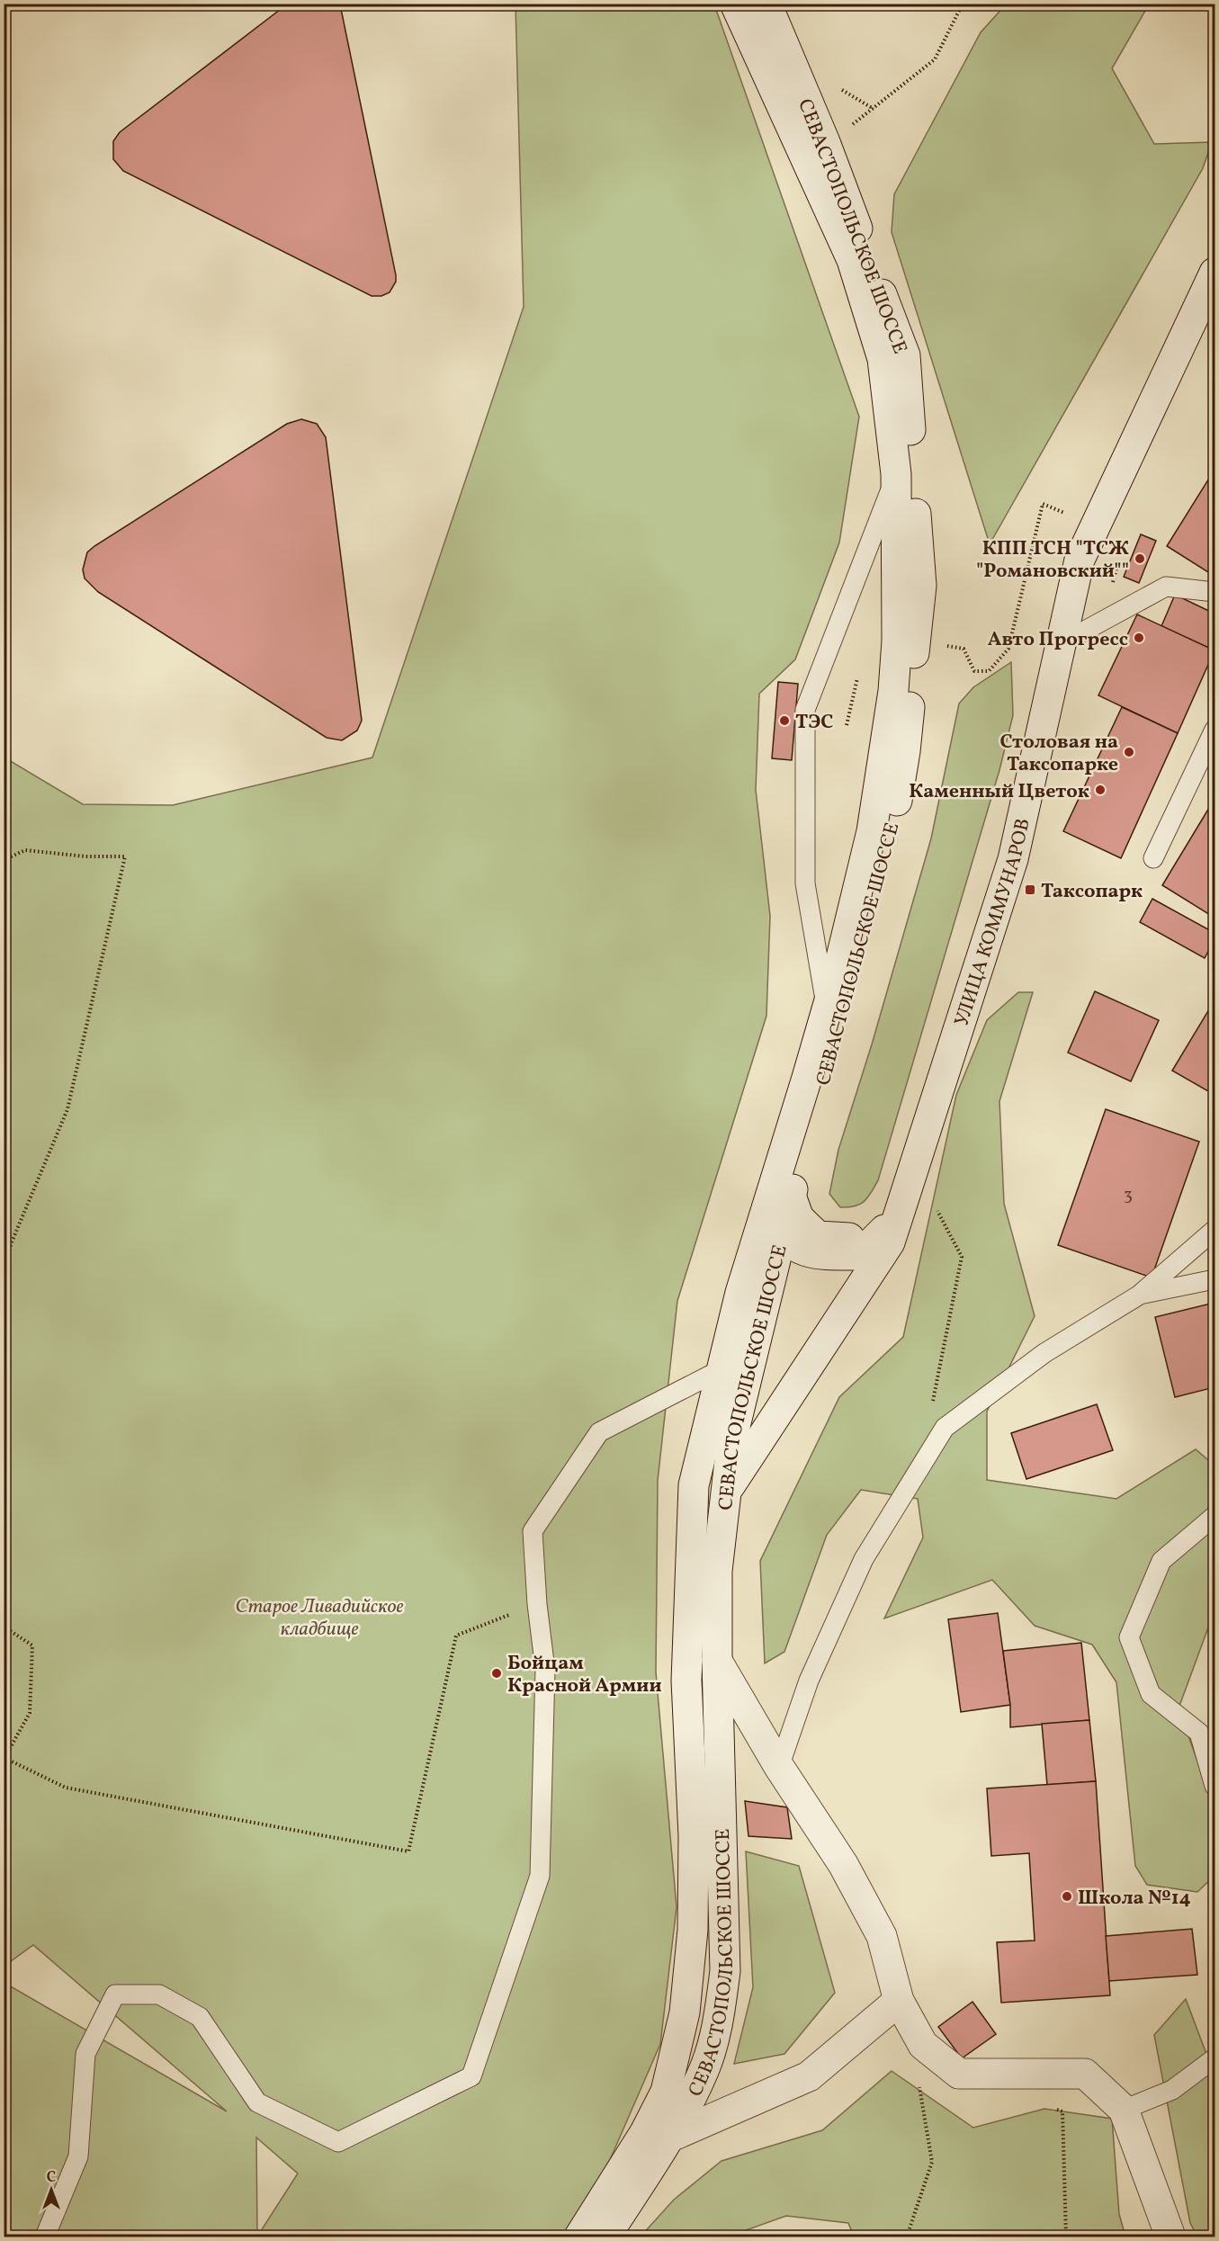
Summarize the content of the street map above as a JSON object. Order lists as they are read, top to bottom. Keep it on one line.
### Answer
{"streets":{"main road":["СЕВАСТОПОЛЬСКОЕ ШОССЕ","УЛИЦА КОММУНАРОВ"]},"crossings":[["СЕВАСТОПОЛЬСКОЕ ШОССЕ","УЛИЦА КОММУНАРОВ"]],"parks":["Старое Ливадийское кладбище"],"places":{"other":["КПП ТСН \"ТСЖ \"Романовский\"\"","Авто Прогресс","ТЭС","Столовая на Таксопарке","Каменный Цветок","Бойцам Красной Армии","Школа №14"],"transit":["Таксопарк"]},"house_numbers":["3"],"north":"top"}
